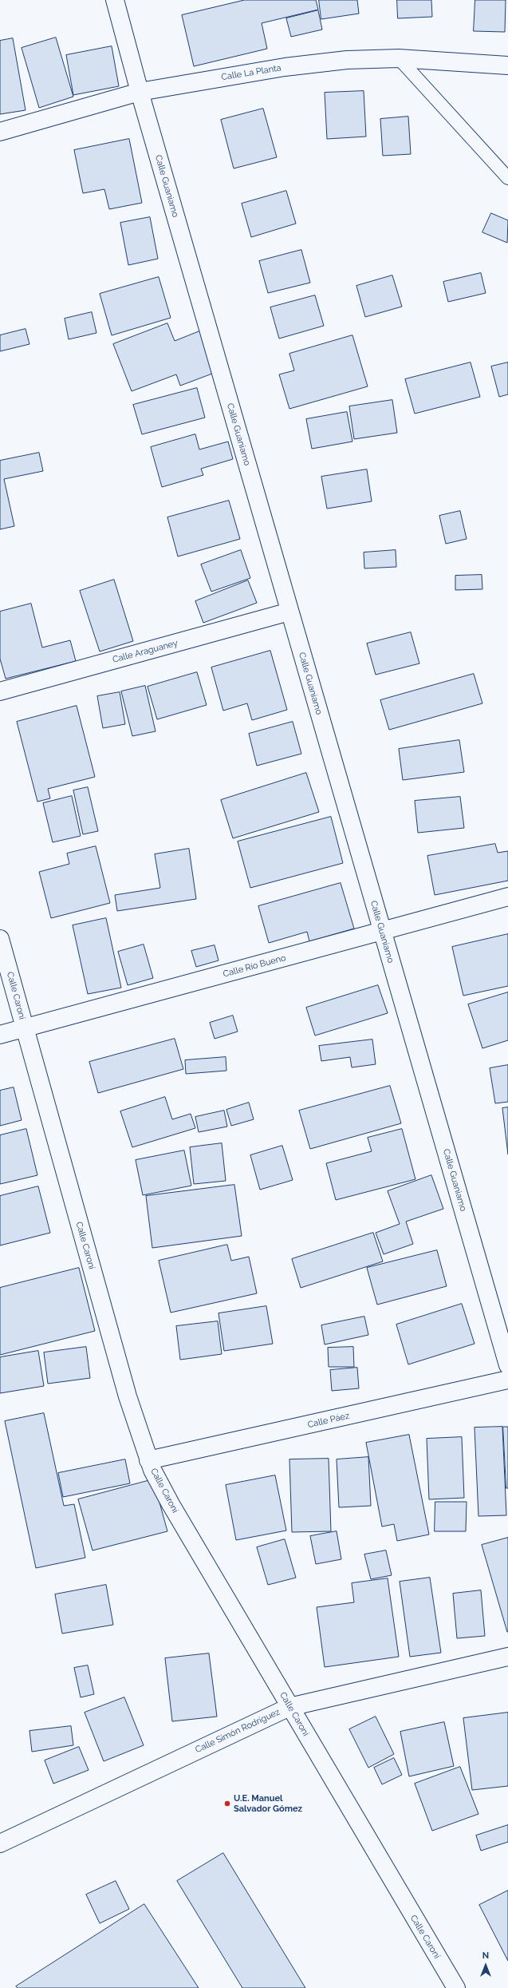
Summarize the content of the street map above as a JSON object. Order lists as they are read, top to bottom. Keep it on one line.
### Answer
{"streets":{"street":["Calle La Planta","Calle Guaniamo","Calle Araguaney","Calle Río Bueno","Calle Caroní","Calle Páez","Calle Simón Rodríguez"]},"crossings":[["Calle La Planta","Calle Guaniamo"],["Calle Guaniamo","Calle Araguaney"],["Calle Guaniamo","Calle Río Bueno"],["Calle Río Bueno","Calle Caroní"],["Calle Caroní","Calle Páez"],["Calle Caroní","Calle Simón Rodríguez"]],"places":["U.E. Manuel Salvador Gómez"],"north":"top"}
